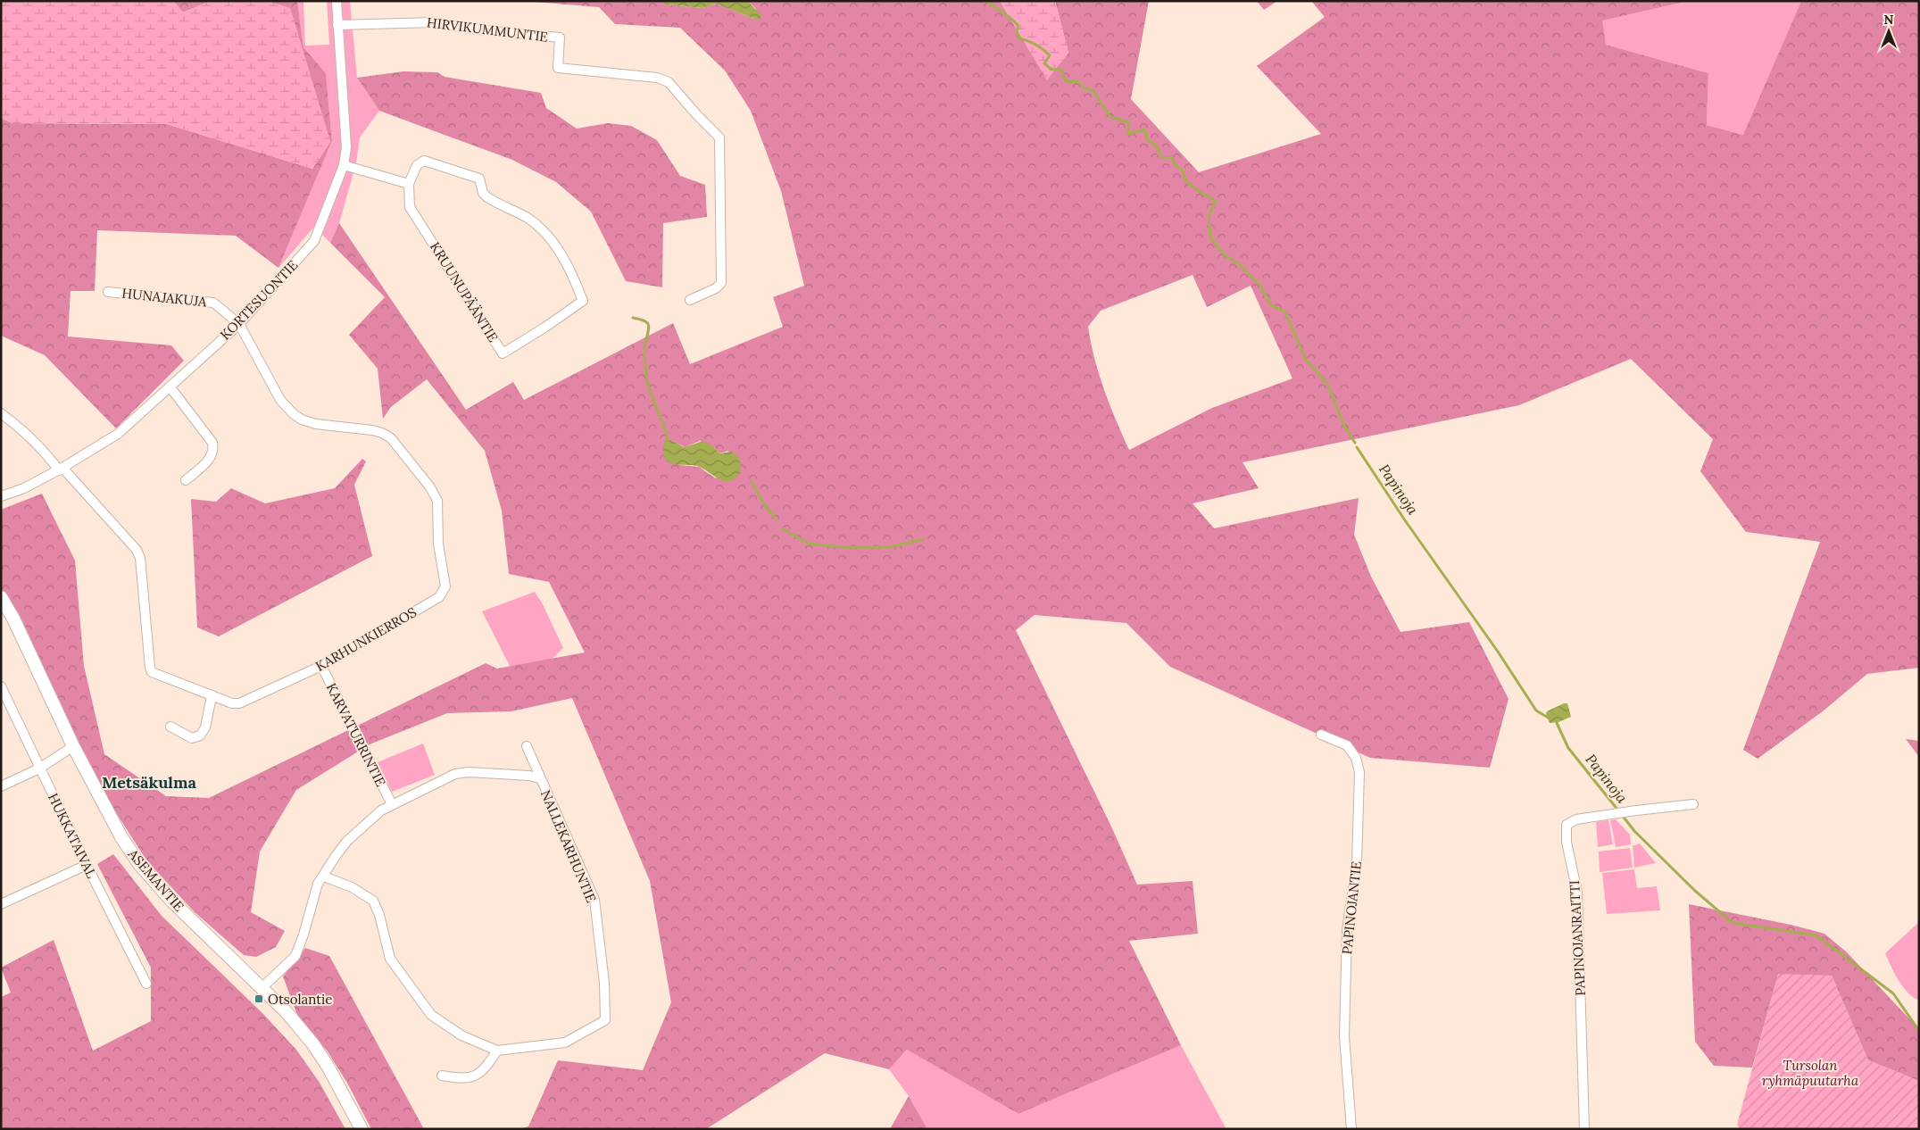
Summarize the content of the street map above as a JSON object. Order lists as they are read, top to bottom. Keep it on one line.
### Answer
{"streets":{"main road":["ASEMANTIE"],"street":["HIRVIKUMMUNTIE","KRUUNUPÄÄNTIE","HUNAJAKUJA","KORTESUONTIE","KARHUNKIERROS","KARVATURRINTIE","HUKKATAIVAL","NALLEKARHUNTIE","PAPINOJANTIE","PAPINOJANRAITTI"]},"crossings":[["HIRVIKUMMUNTIE","KORTESUONTIE"],["HUNAJAKUJA","KORTESUONTIE"],["HUNAJAKUJA","KARHUNKIERROS"],["KORTESUONTIE","KARHUNKIERROS"],["KARHUNKIERROS","KARVATURRINTIE"]],"districts":["Metsäkulma"],"water":["Papinoja"],"parks":["Tursolan ryhmäpuutarha"],"places":{"transit":["Otsolantie"]},"north":"top"}
